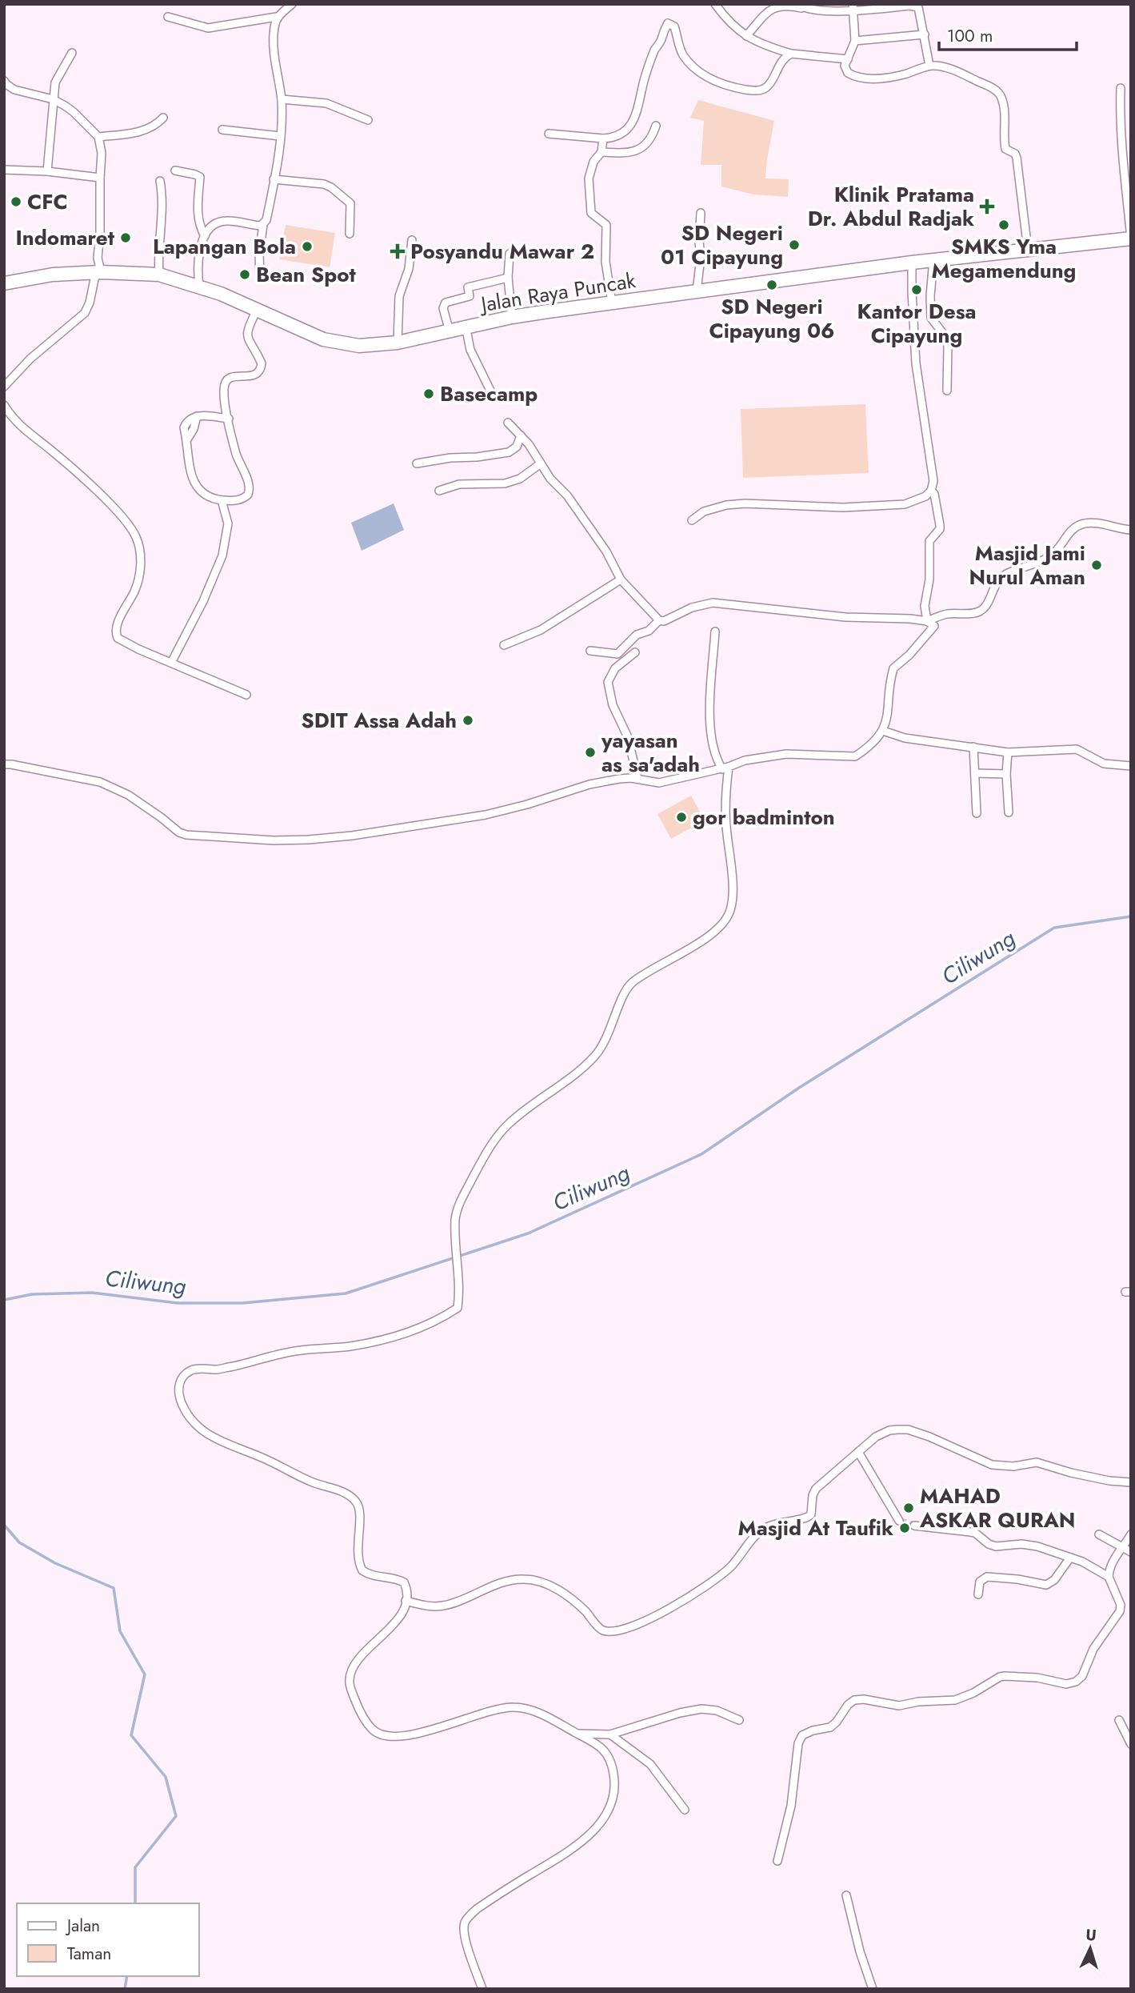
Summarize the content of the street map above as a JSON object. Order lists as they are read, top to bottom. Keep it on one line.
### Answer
{"streets":{"highway":["Jalan Raya Puncak"]},"water":["Ciliwung"],"places":{"other":["CFC","SMKS Yma Megamendung","Indomaret","SD Negeri 01 Cipayung","Lapangan Bola","Bean Spot","SD Negeri Cipayung 06","Kantor Desa Cipayung","Basecamp","Masjid Jami Nurul Aman","SDIT Assa Adah","yayasan as sa'adah","gor badminton","MAHAD ASKAR QURAN","Masjid At Taufik"],"health":["Klinik Pratama Dr. Abdul Radjak","Posyandu Mawar 2"]},"legend":["Jalan","Taman"],"scale_bar":"100 m","north":"top"}
